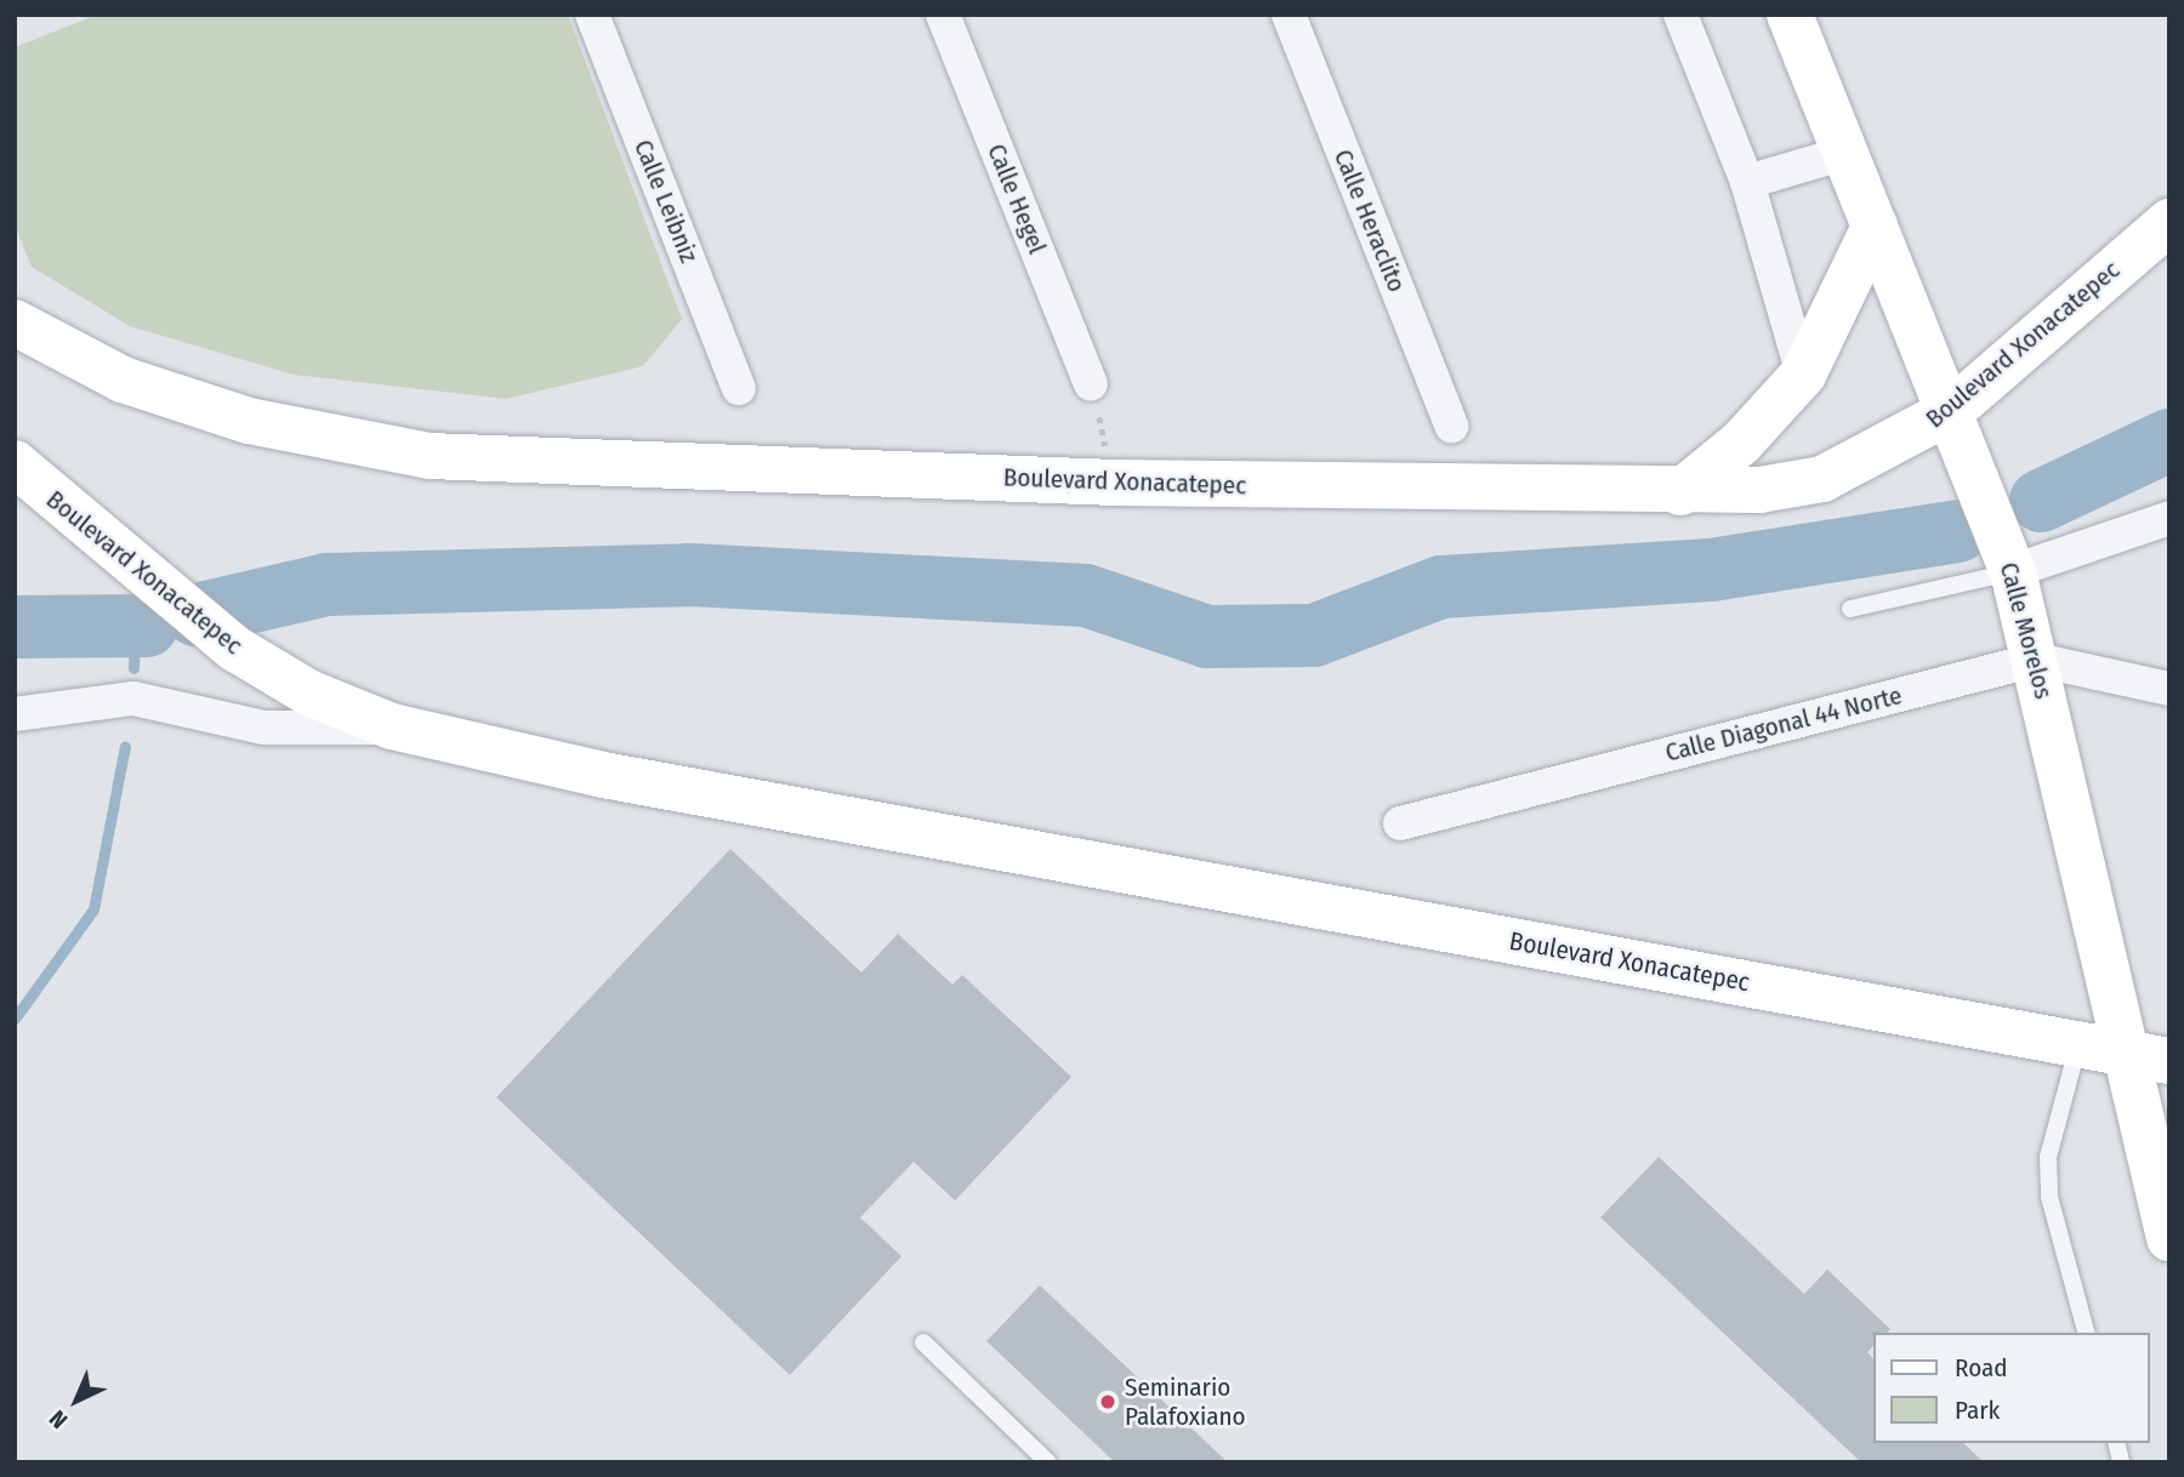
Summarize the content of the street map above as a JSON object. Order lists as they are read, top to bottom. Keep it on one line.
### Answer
{"streets":{"main road":["Boulevard Xonacatepec","Calle Morelos"],"street":["Calle Hegel","Calle Leibniz","Calle Heraclito","Calle Diagonal 44 Norte"]},"crossings":[["Boulevard Xonacatepec","Calle Morelos"],["Calle Morelos","Calle Diagonal 44 Norte"]],"places":["Seminario Palafoxiano"],"legend":["Road","Park"],"north":"bottom left"}
